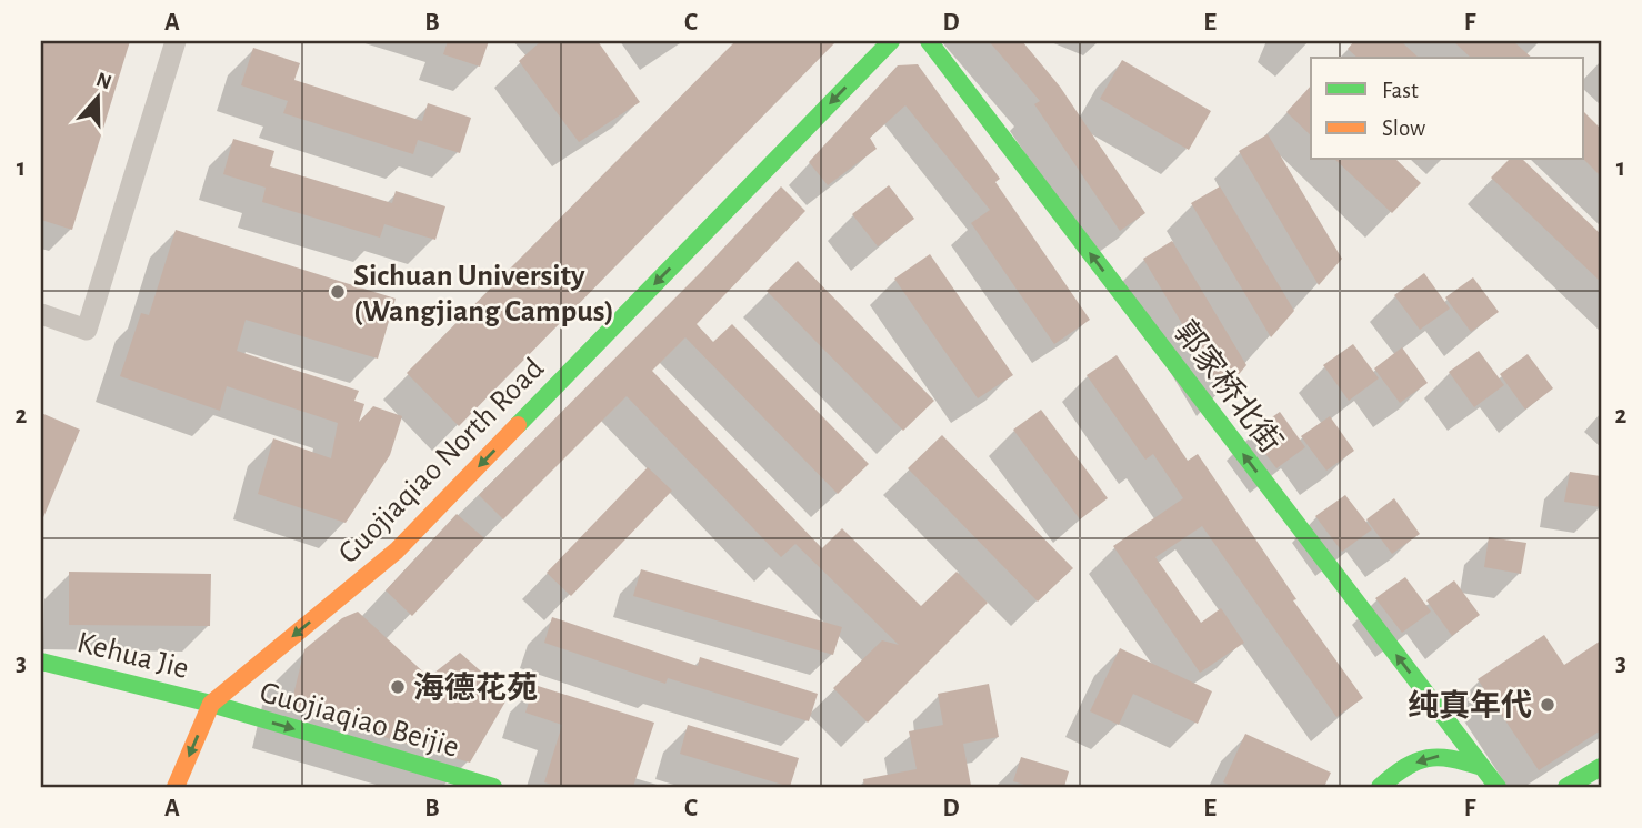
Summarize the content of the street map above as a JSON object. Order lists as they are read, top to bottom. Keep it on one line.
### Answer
{"streets":{"street":["郭家桥北街","Guojiaqiao North Road","Kehua Jie","Guojiaqiao Beijie"]},"crossings":[["Guojiaqiao North Road","Kehua Jie"],["Guojiaqiao North Road","Guojiaqiao Beijie"],["Kehua Jie","Guojiaqiao Beijie"]],"one_way":["郭家桥北街","Guojiaqiao North Road","Guojiaqiao Beijie"],"places":["Sichuan University (Wangjiang Campus)","海德花苑","纯真年代"],"legend":["Fast","Slow"],"north":"top","grid":{"columns":["A","B","C","D","E","F"],"rows":["1","2","3"]}}
